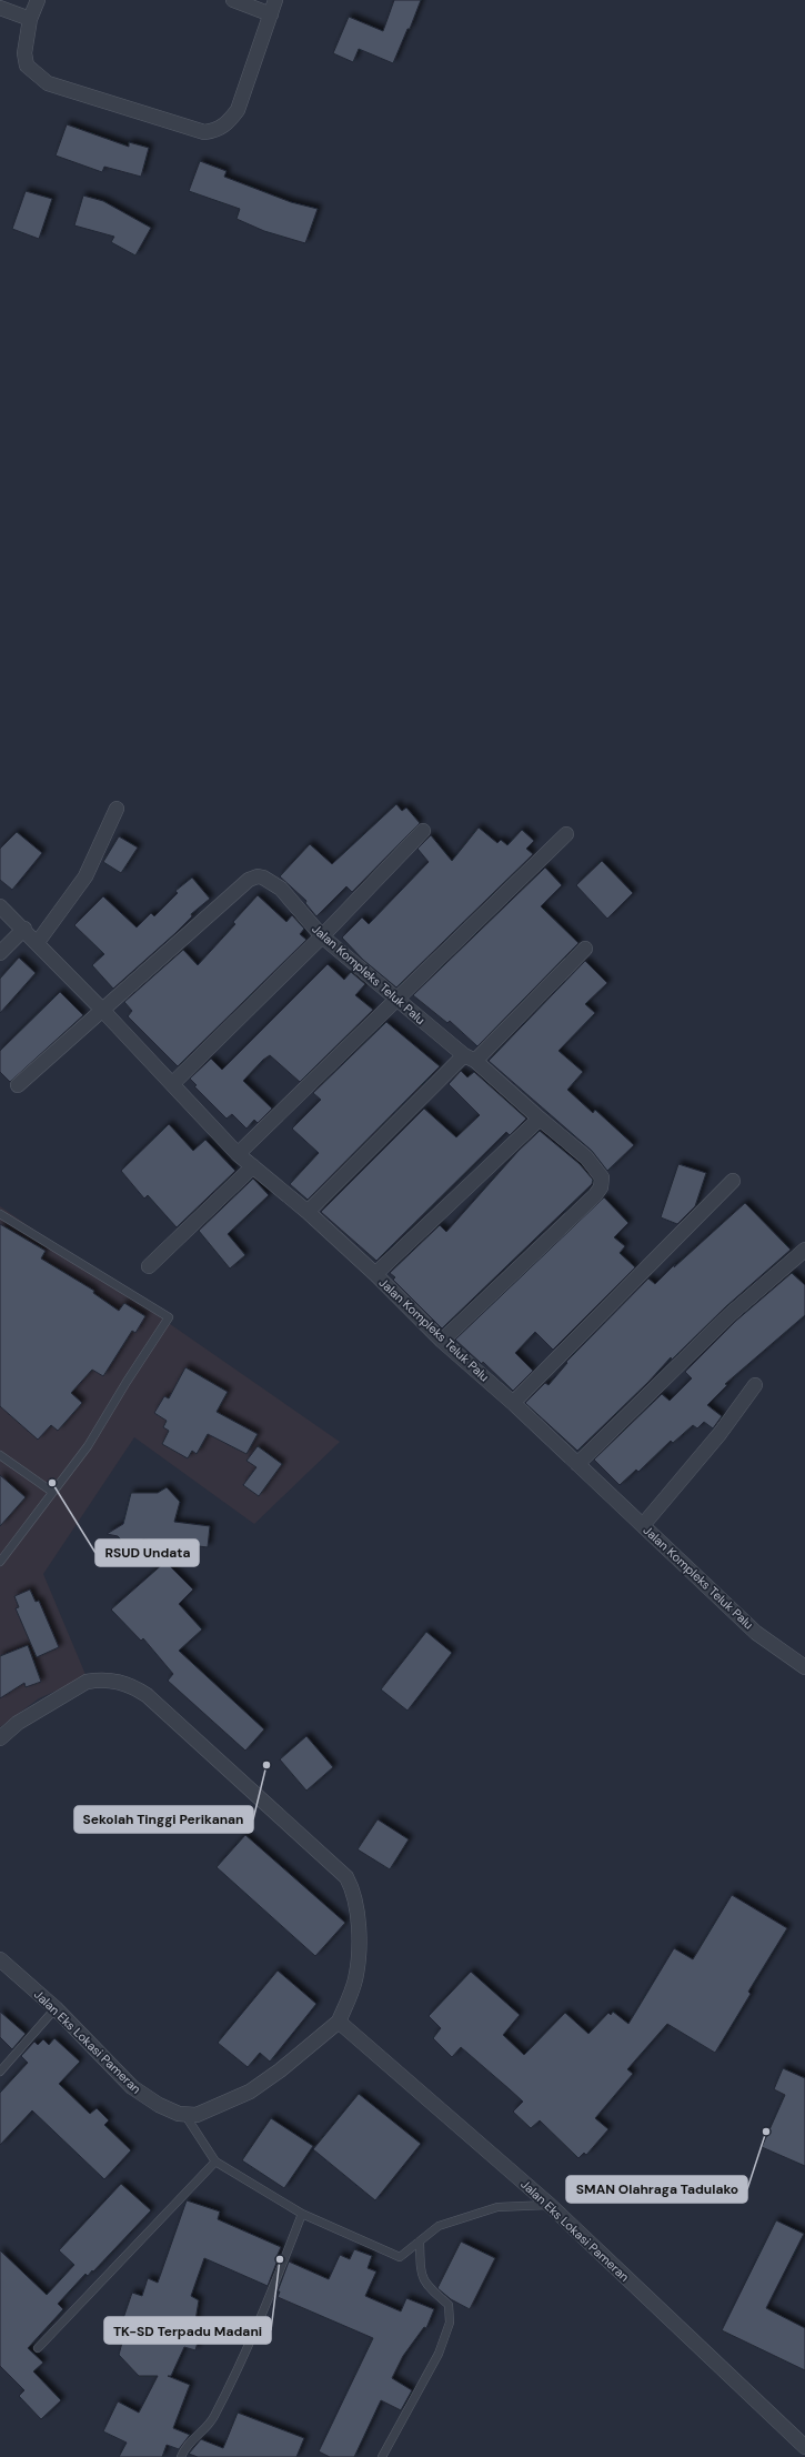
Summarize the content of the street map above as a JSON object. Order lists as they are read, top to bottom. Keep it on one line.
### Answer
{"streets":{"street":["Jalan Kompleks Teluk Palu","Jalan Eks Lokasi Pameran"]},"places":["RSUD Undata","Sekolah Tinggi Perikanan","SMAN Olahraga Tadulako","TK-SD Terpadu Madani"]}
